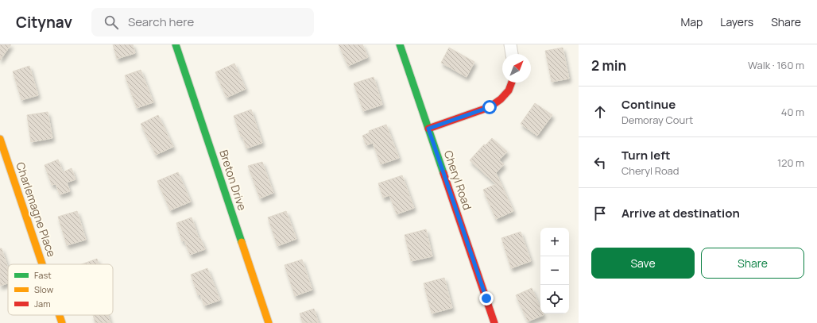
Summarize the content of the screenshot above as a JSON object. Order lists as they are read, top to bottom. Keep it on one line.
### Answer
{"streets":{"street":["Breton Drive","Cheryl Road","Charlemagne Place"]},"legend":["Fast","Slow","Jam"],"north":"top right","page":{"header":"Citynav","search":"Search here","nav":["Map","Layers","Share"],"heading":["2 min","Walk · 160 m"],"list":[["Continue","Demoray Court","40 m"],["Turn left","Cheryl Road","120 m"],"Arrive at destination"],"map_buttons":["+","−"],"buttons":["Save","Share"]}}
